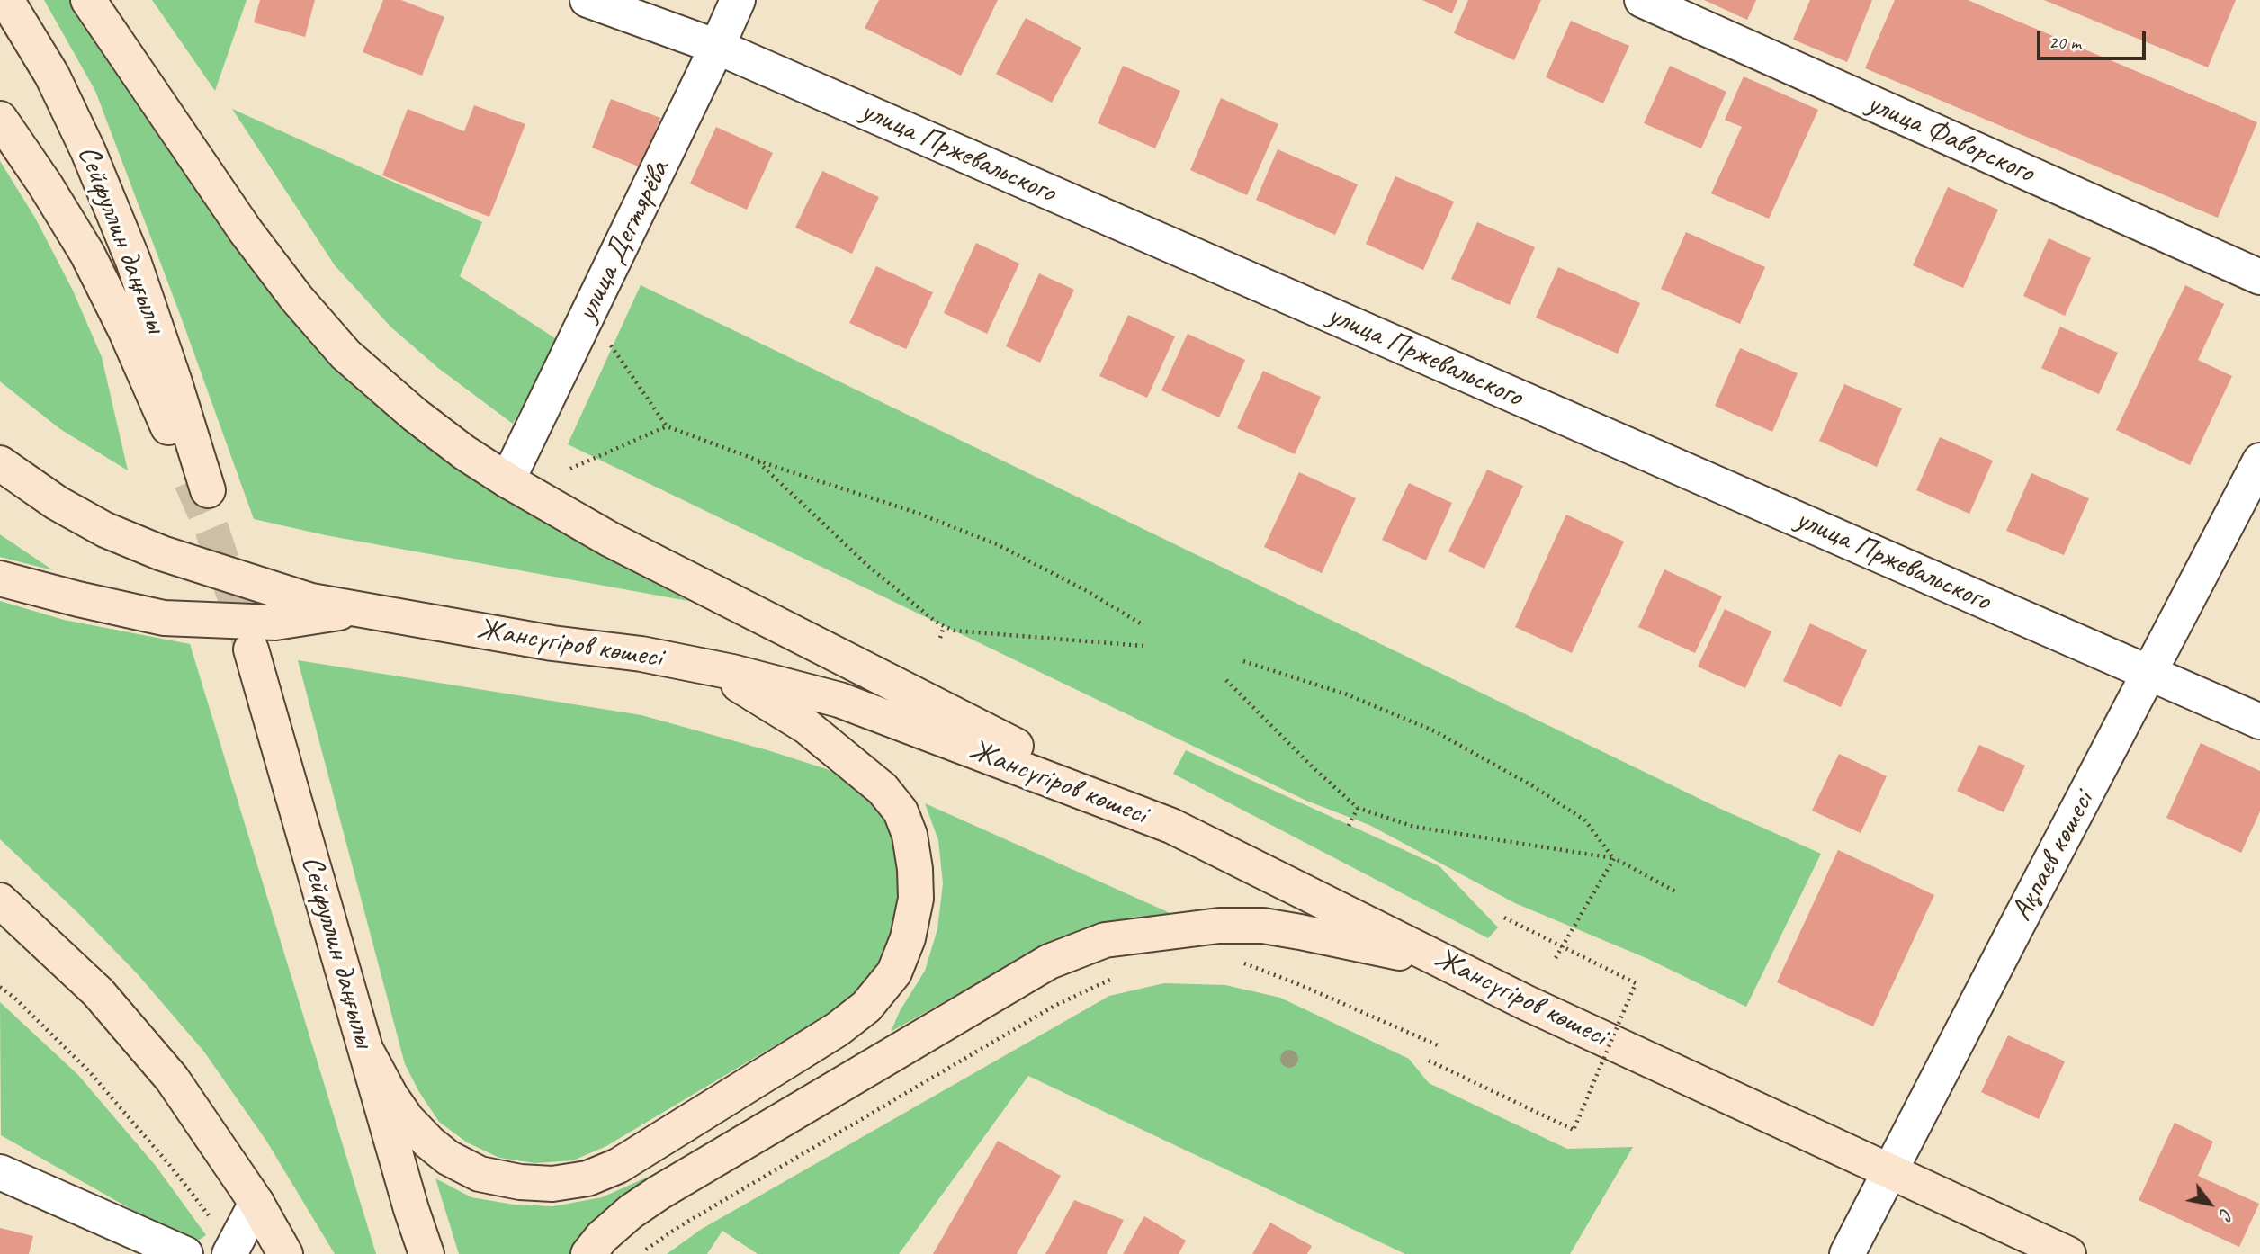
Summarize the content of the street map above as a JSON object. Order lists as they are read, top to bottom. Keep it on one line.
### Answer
{"streets":{"main road":["Сейфуллин даңғылы","Жансүгіров көшесі"],"street":["улица Фаворского","улица Пржевальского","улица Дегтярёва","Ақпаев көшесі"]},"crossings":[["улица Пржевальского","улица Дегтярёва"],["улица Пржевальского","Ақпаев көшесі"],["Жансүгіров көшесі","Ақпаев көшесі"]],"scale_bar":"20 m","north":"bottom right"}
